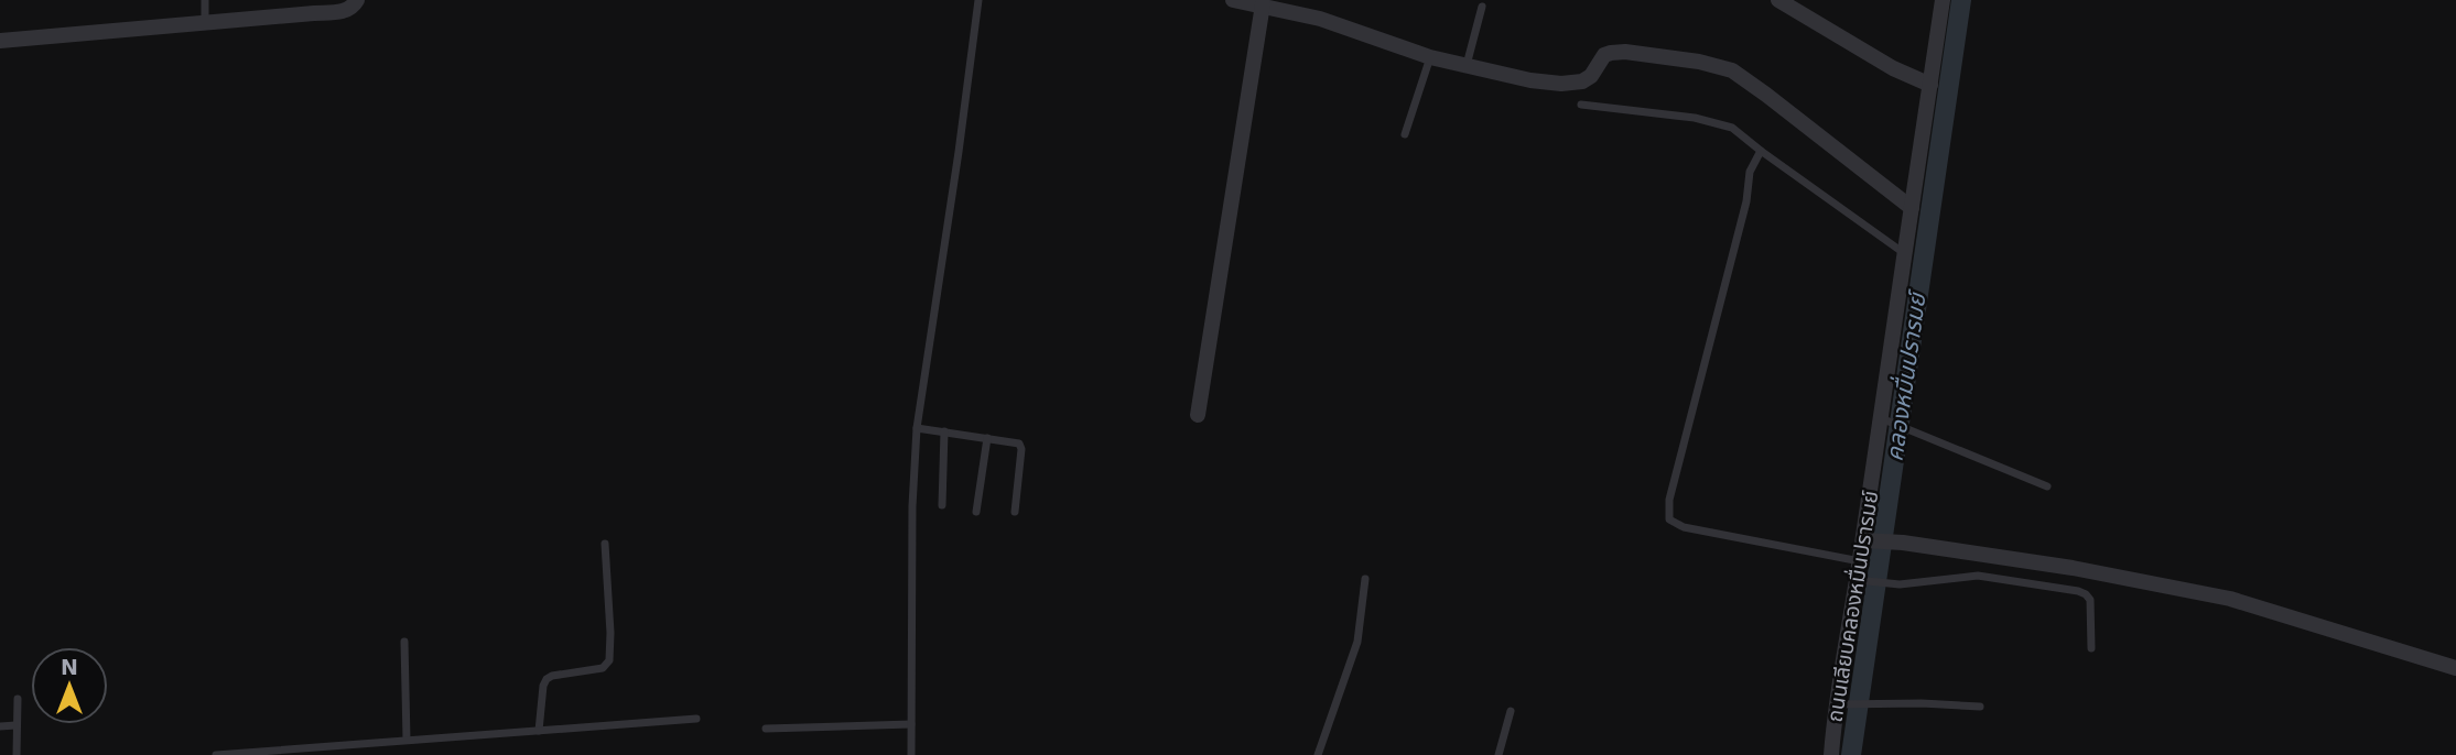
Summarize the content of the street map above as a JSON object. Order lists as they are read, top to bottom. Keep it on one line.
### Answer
{"streets":{"street":["ถนนเลียบคลองหมื่นปรารมย์"]},"water":["คลองหมื่นปรารมย์"],"north":"top"}
